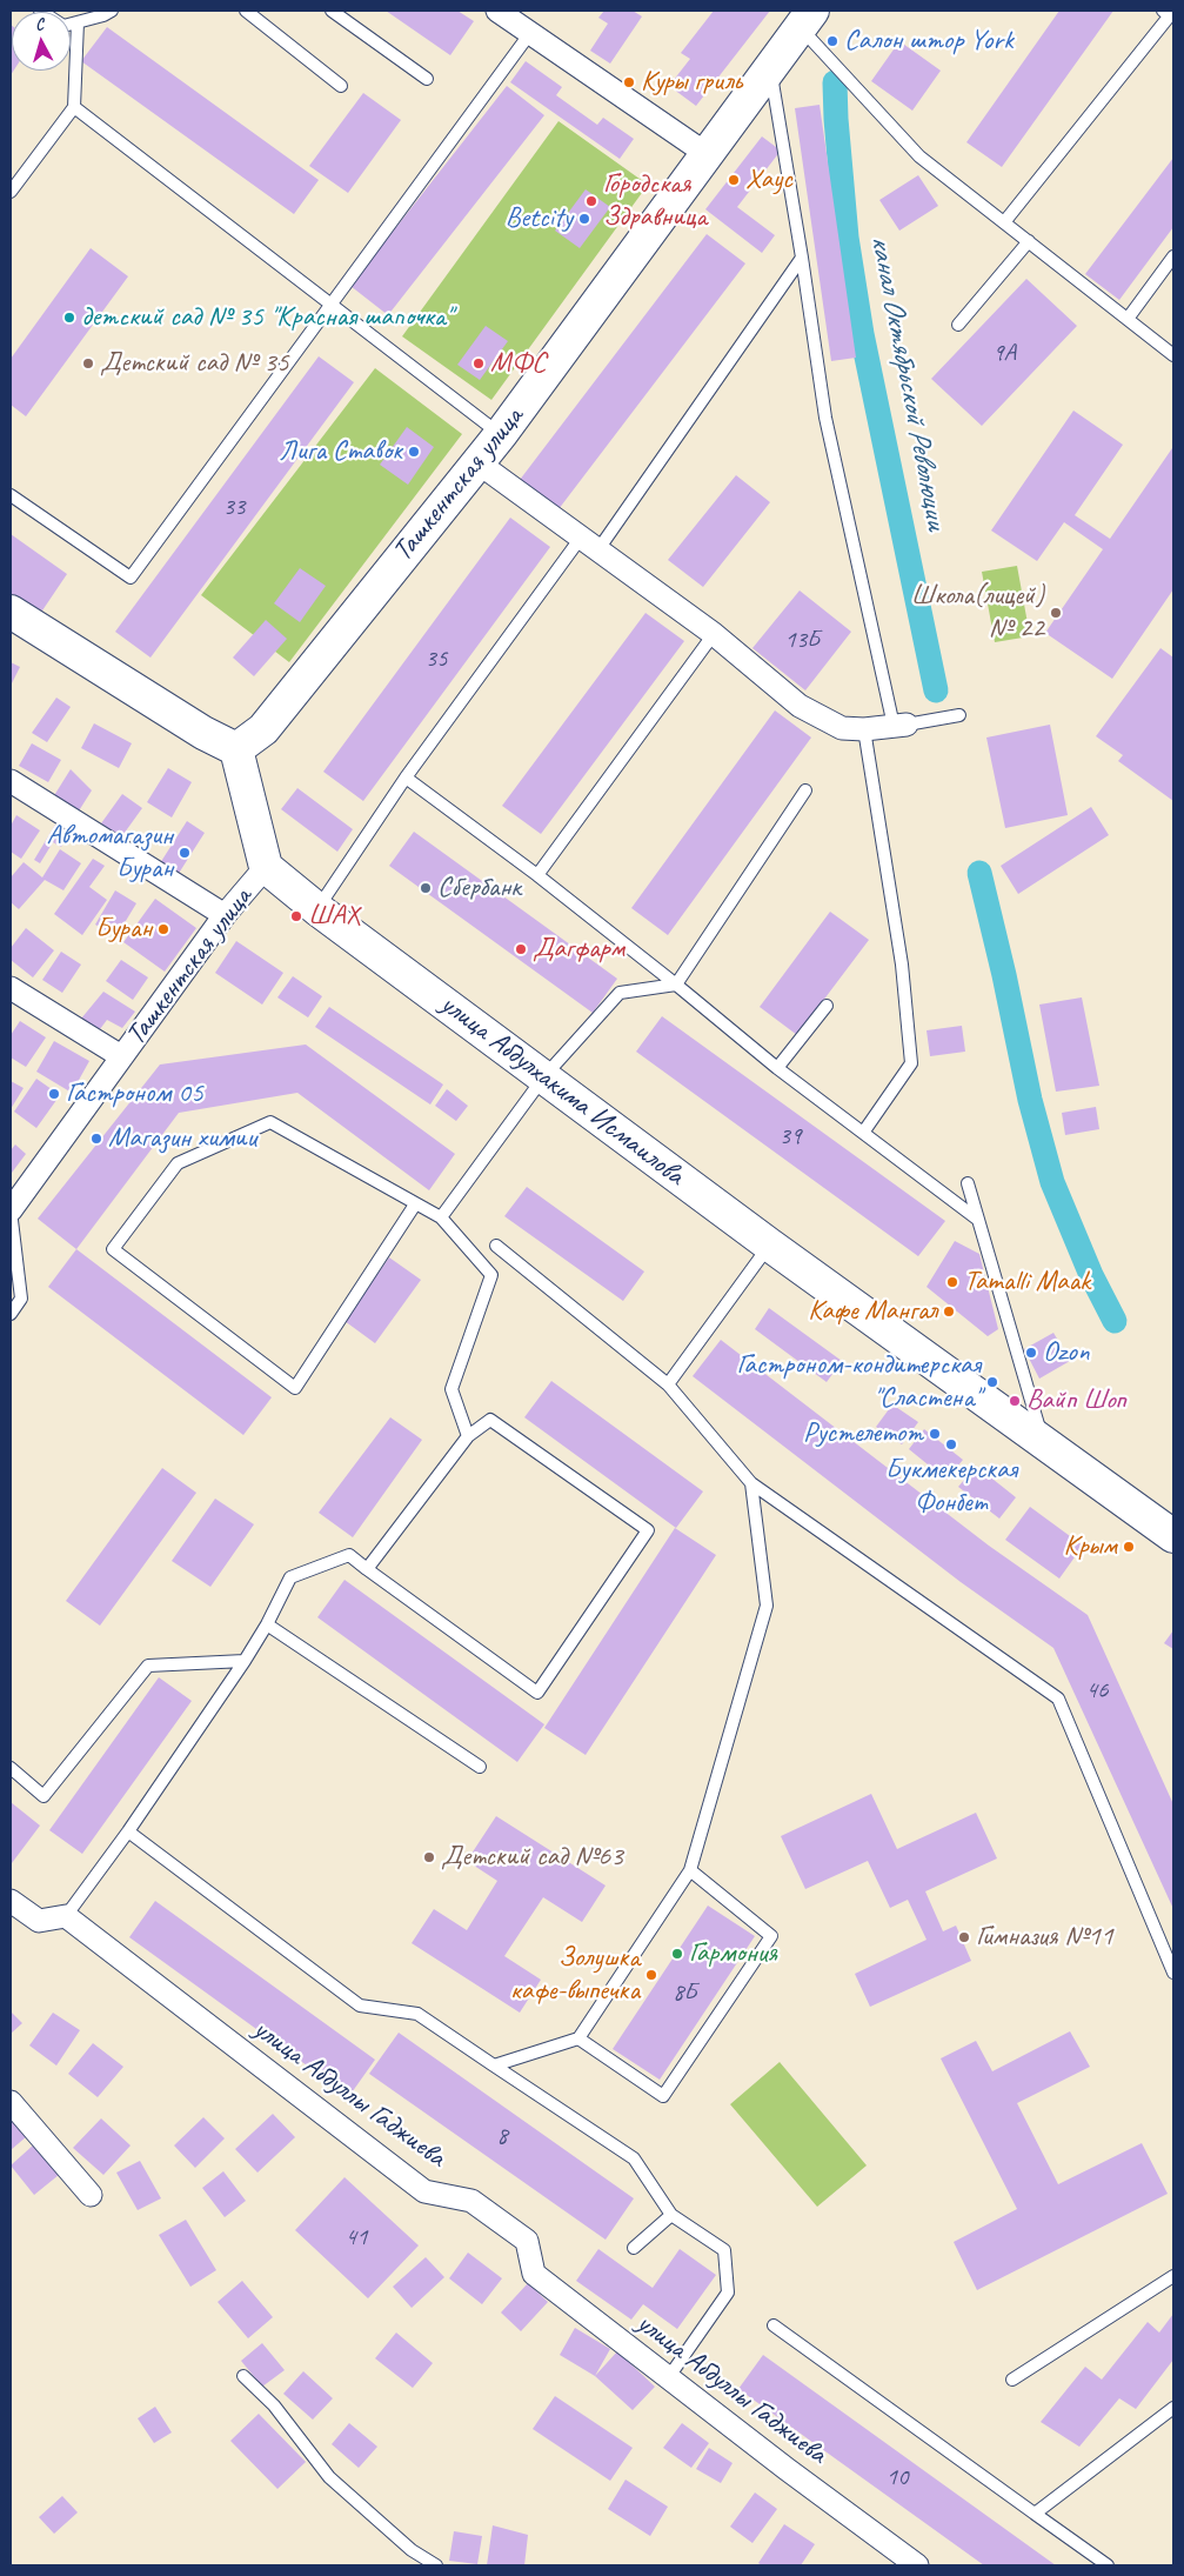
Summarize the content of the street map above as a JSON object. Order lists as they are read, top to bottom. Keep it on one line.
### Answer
{"streets":{"main road":["Ташкентская улица","улица Абдулхакима Исмаилова"],"street":["улица Абдуллы Гаджиева"]},"crossings":[["Ташкентская улица","улица Абдулхакима Исмаилова"]],"water":["канал Октябрьской Революции"],"places":["Салон штор York","Куры гриль","Хаус","Городская Здравница","Betcity","детский сад № 35 \"Красная шапочка\"","Детский сад № 35","МФС","Лига Ставок","Школа(лицей) № 22","Автомагазин Буран","Сбербанк","ШАХ","Буран","Дагфарм","Гастроном 05","Магазин химии","Tamalli Maak","Кафе Мангал","Ozon","Гастроном-кондитерская \"Сластена\"","Вайп Шоп","Рустелетот","Букмекерская Фонбет","Крым","Детский сад №63","Гимназия №11","Гармония","Золушка кафе-выпечка"],"house_numbers":["9А","33","13Б","35","39","46","8Б","8","41","10"],"north":"top"}
